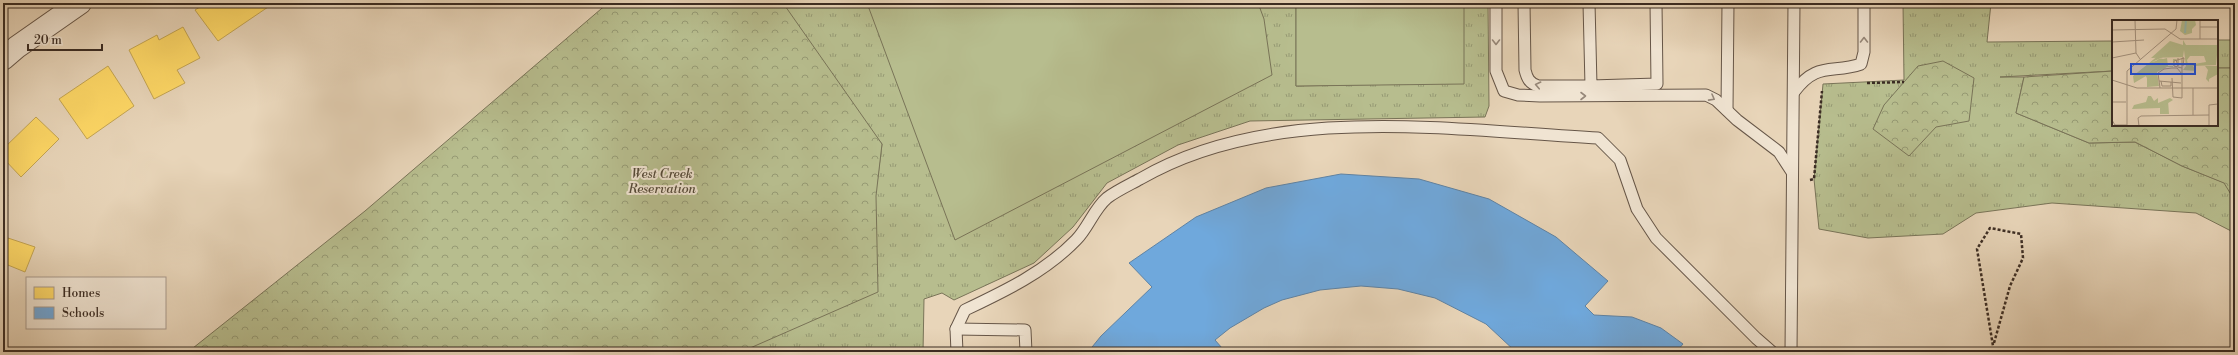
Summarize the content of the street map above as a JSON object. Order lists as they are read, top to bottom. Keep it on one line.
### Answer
{"parks":["West Creek Reservation"],"legend":["Homes","Schools"],"scale_bar":"20 m"}
